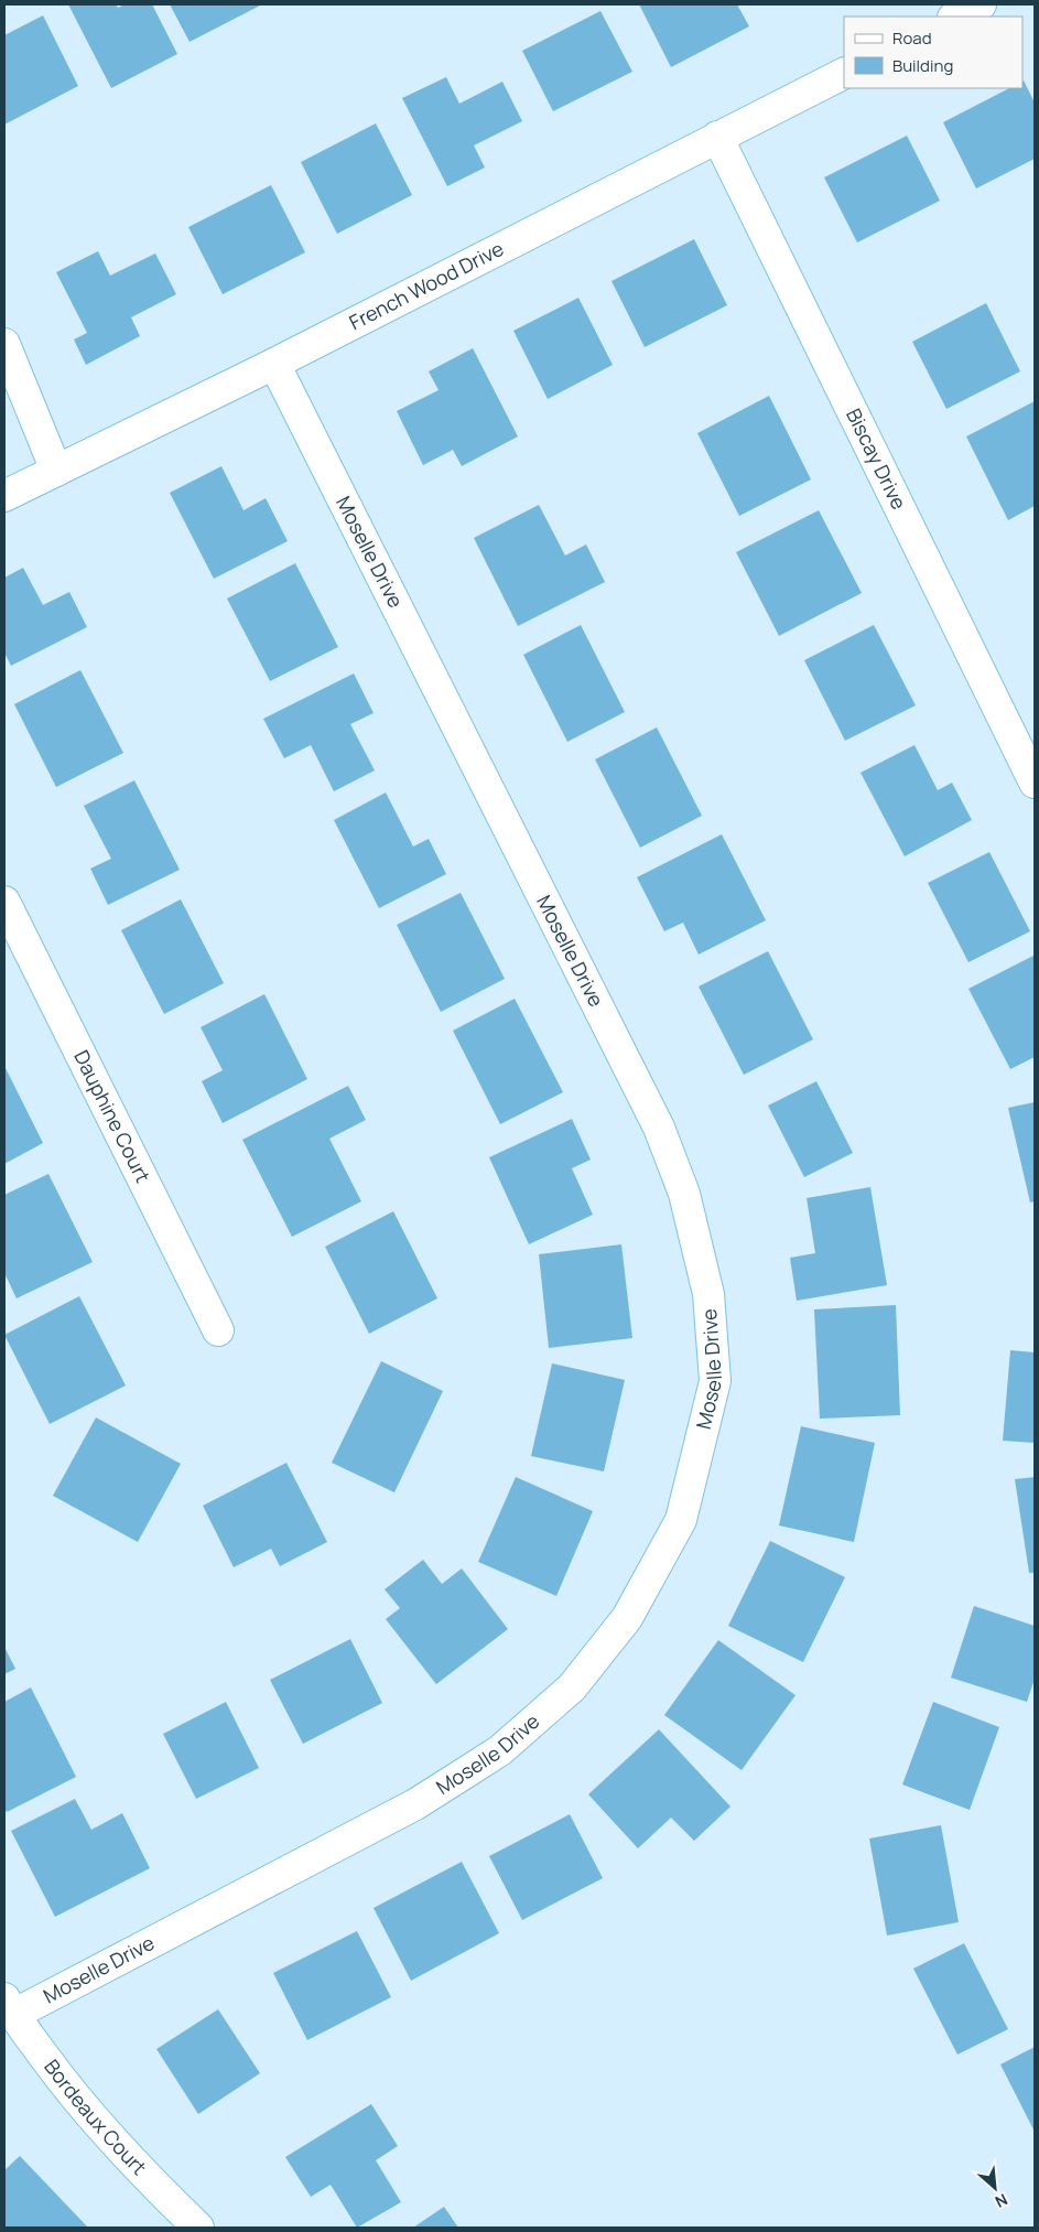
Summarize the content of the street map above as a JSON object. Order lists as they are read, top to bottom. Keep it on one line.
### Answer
{"streets":{"street":["French Wood Drive","Biscay Drive","Moselle Drive","Dauphine Court","Bordeaux Court"]},"crossings":[["French Wood Drive","Biscay Drive"],["French Wood Drive","Moselle Drive"],["Moselle Drive","Bordeaux Court"]],"legend":["Road","Building"],"north":"bottom right"}
